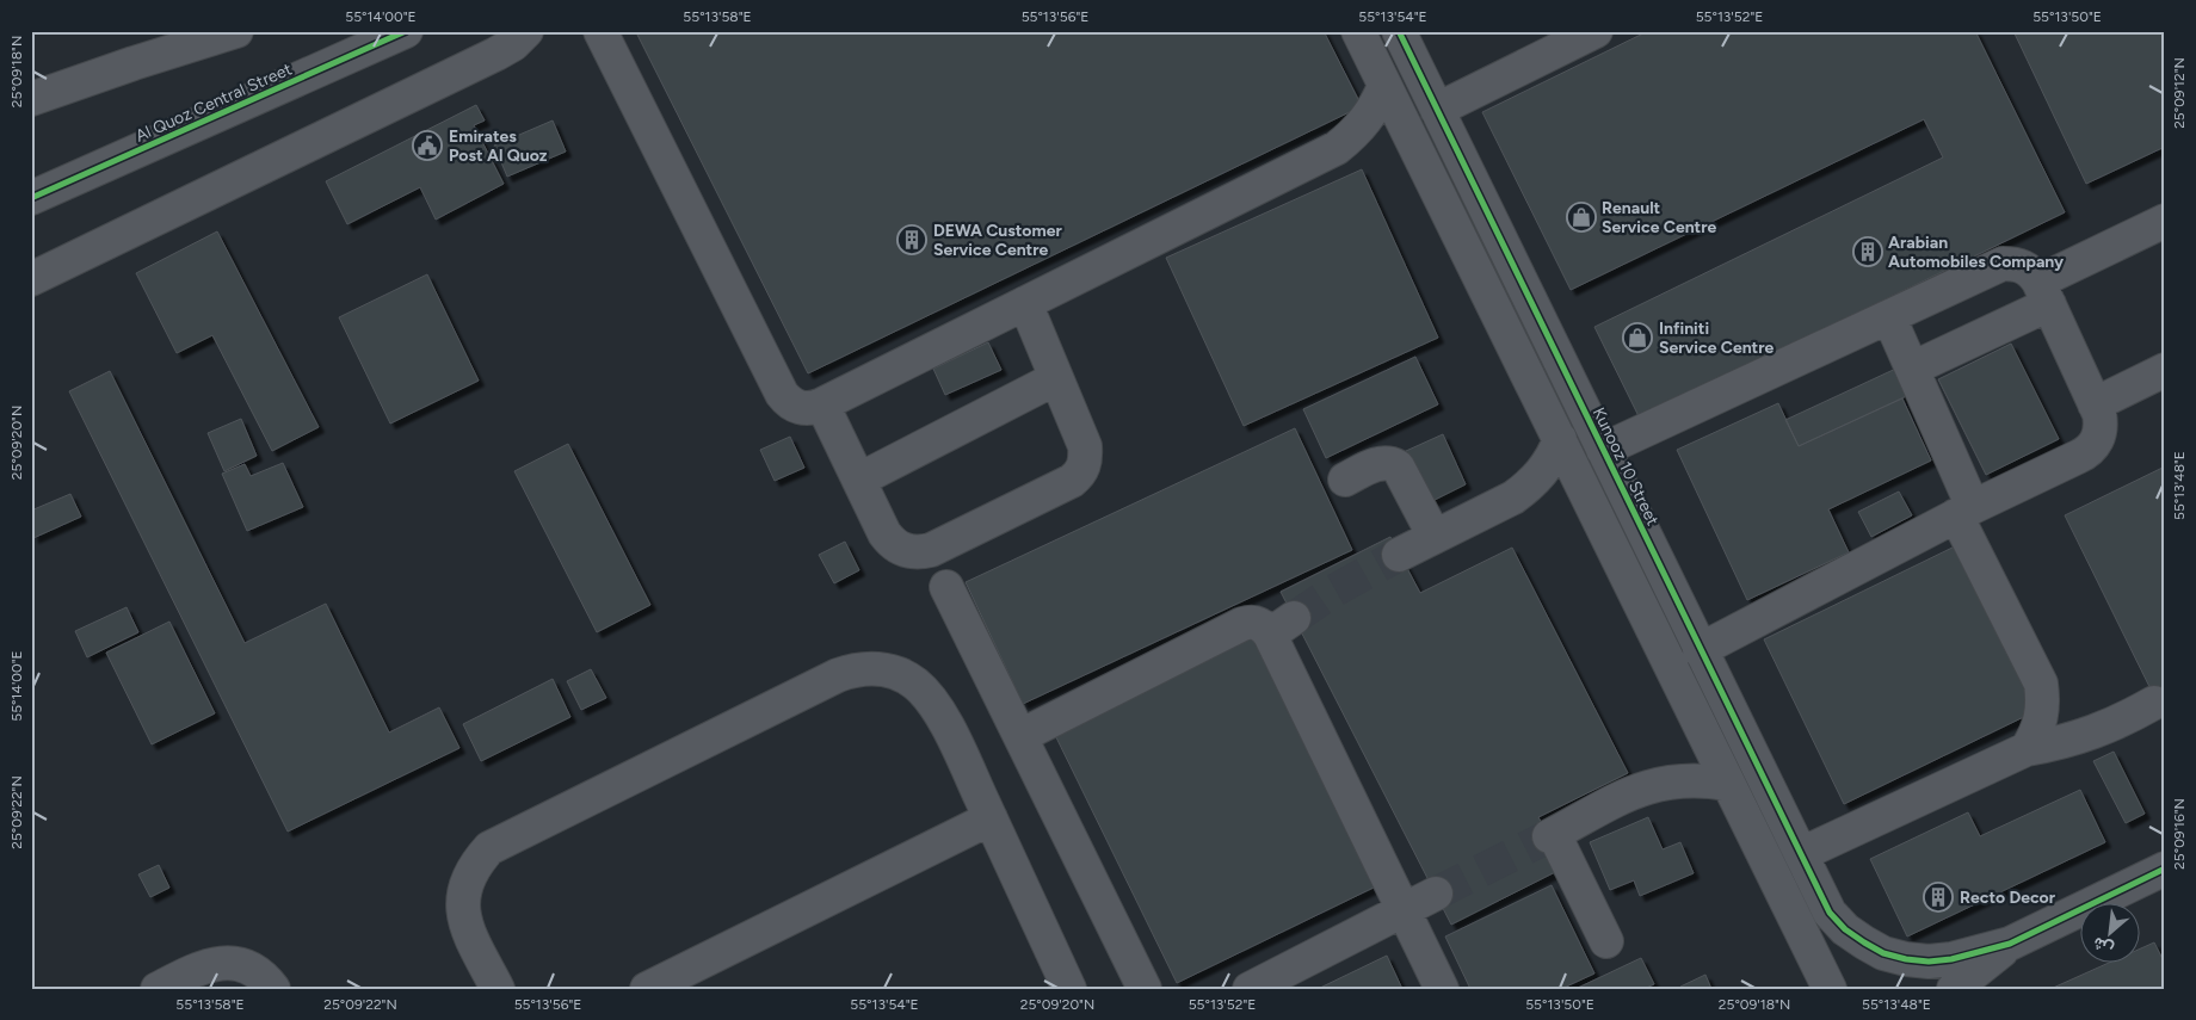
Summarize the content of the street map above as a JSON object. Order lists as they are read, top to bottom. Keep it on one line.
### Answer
{"streets":{"street":["Al Quoz Central Street","Kunooz 10 Street"]},"places":{"public building":["Emirates Post Al Quoz"],"shop":["Renault Service Centre","Infiniti Service Centre"],"building":["DEWA Customer Service Centre","Arabian Automobiles Company","Recto Decor"]},"north":"bottom left","coordinates":["55°14'00\"E","55°13'58\"E","55°13'56\"E","55°13'54\"E","55°13'52\"E","55°13'50\"E","25°09'18\"N","25°09'12\"N","25°09'20\"N","55°13'48\"E","25°09'22\"N","25°09'16\"N"]}
